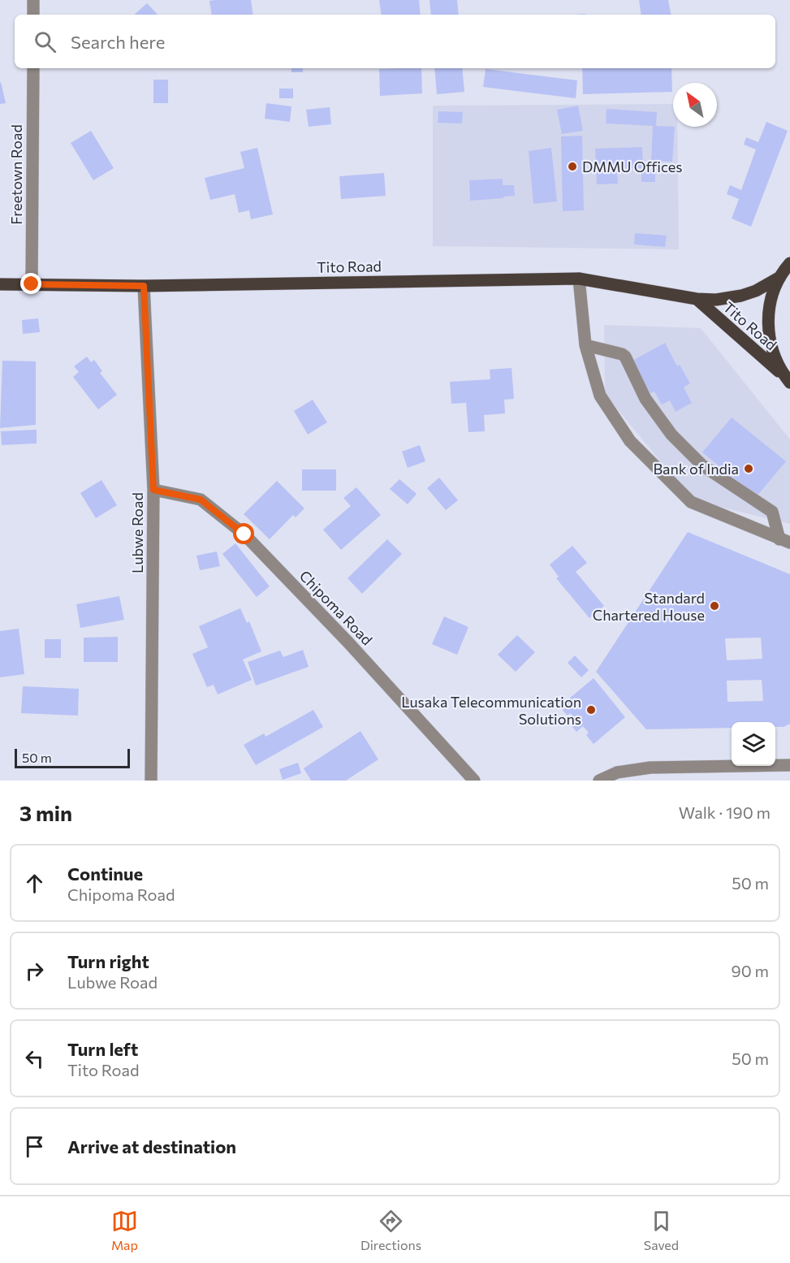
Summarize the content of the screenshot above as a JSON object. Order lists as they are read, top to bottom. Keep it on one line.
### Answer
{"streets":{"main road":["Tito Road"],"street":["Freetown Road","Lubwe Road","Chipoma Road"]},"crossings":[["Freetown Road","Tito Road"],["Tito Road","Lubwe Road"],["Lubwe Road","Chipoma Road"]],"places":["DMMU Offices","Bank of India","Standard Chartered House","Lusaka Telecommunication Solutions"],"scale_bar":"50 m","north":"top left","page":{"search":"Search here","scale":"50 m","heading":["3 min","Walk · 190 m"],"list":[["Continue","Chipoma Road","50 m"],["Turn right","Lubwe Road","90 m"],["Turn left","Tito Road","50 m"],"Arrive at destination"],"nav":["Map","Directions","Saved"]}}
